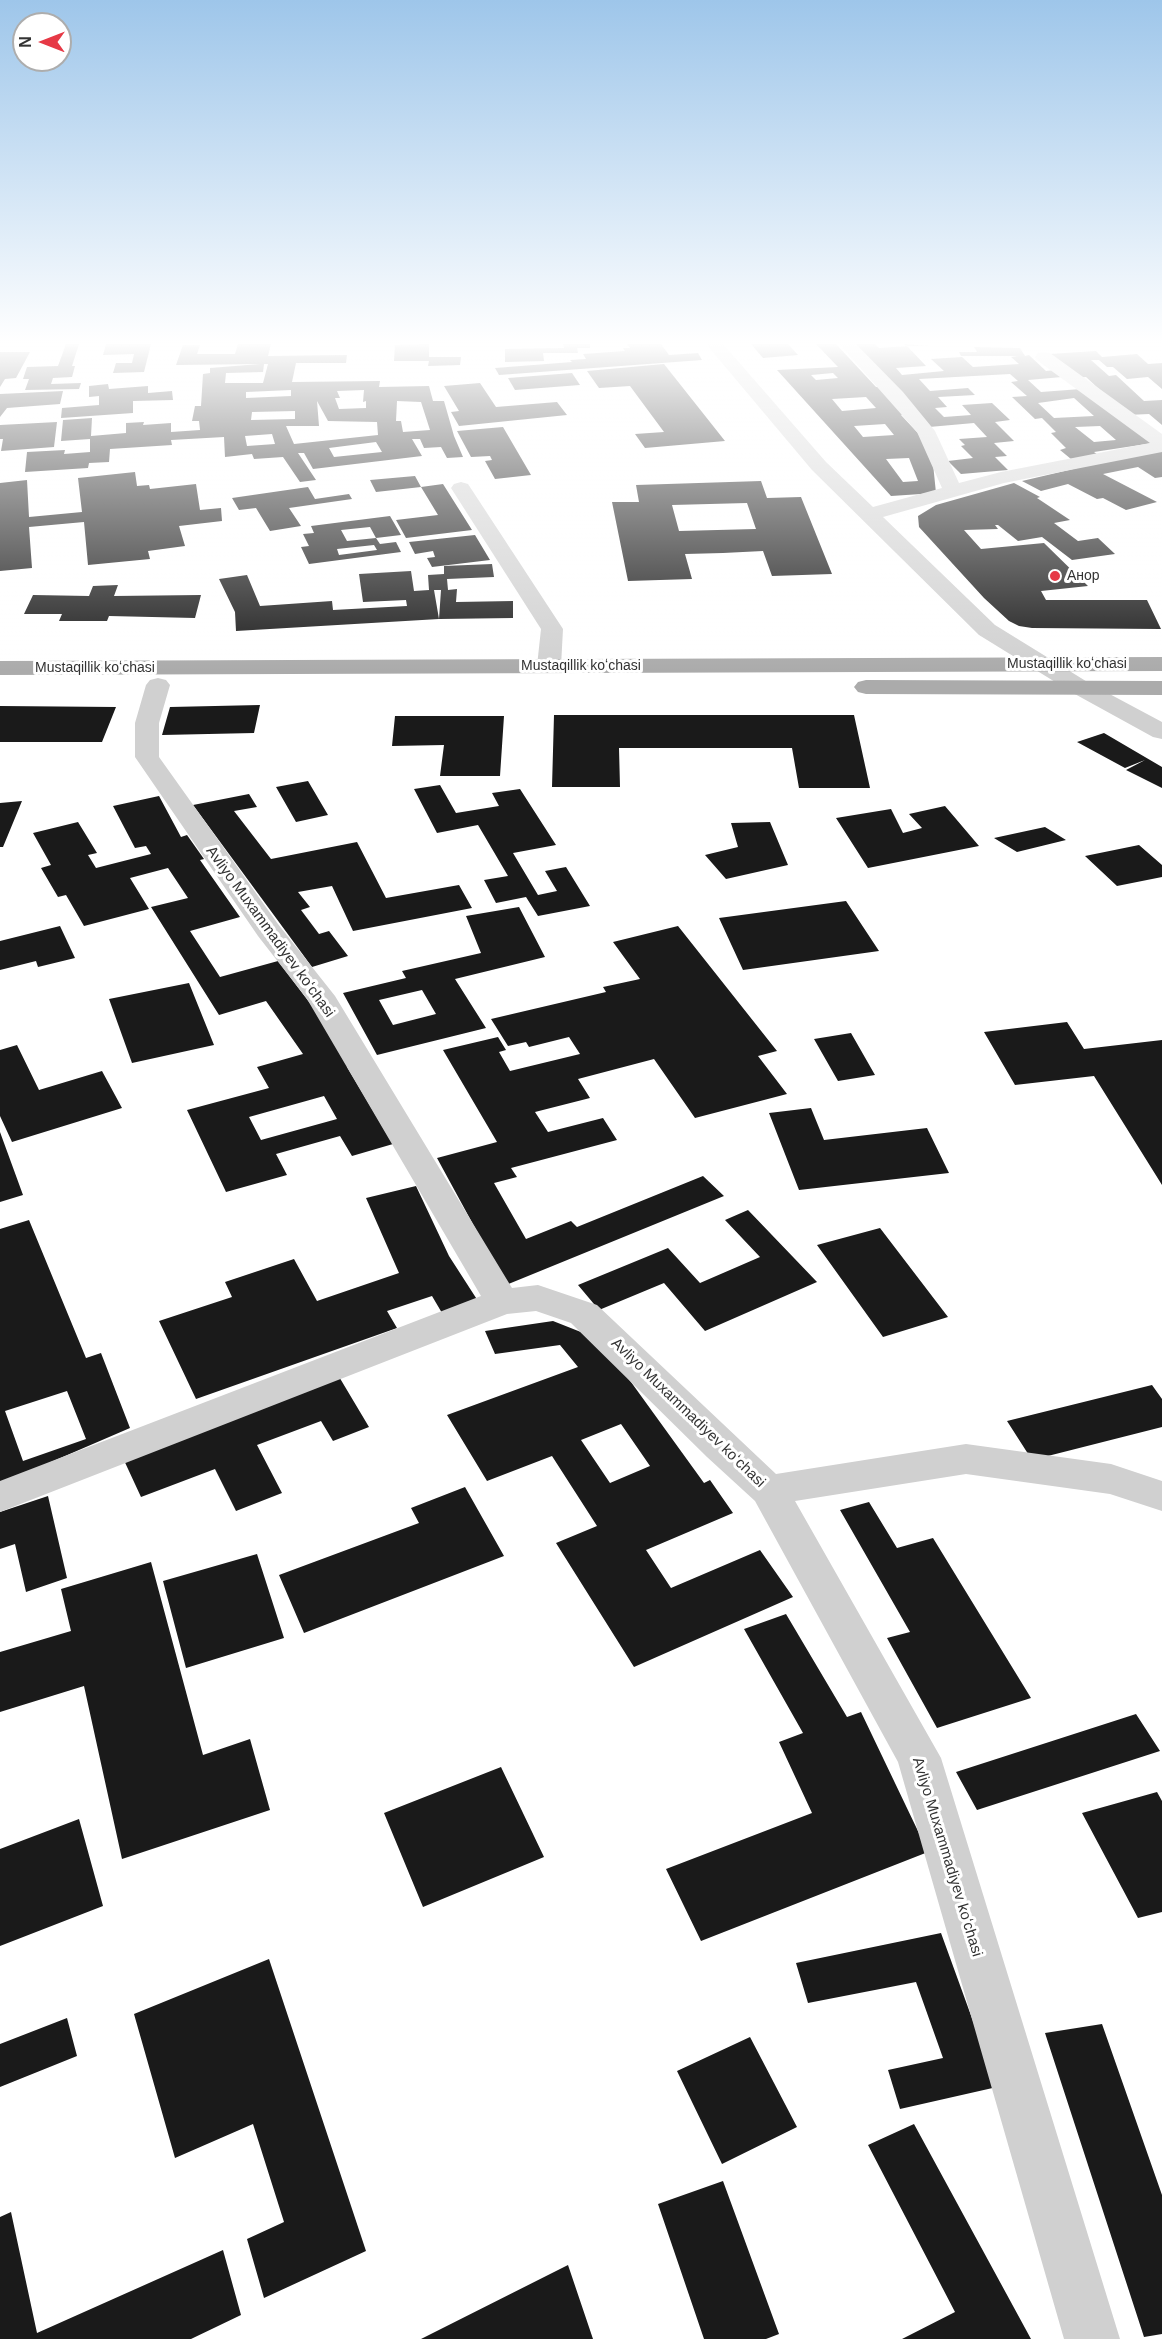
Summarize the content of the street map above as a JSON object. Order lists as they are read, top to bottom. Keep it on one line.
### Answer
{"streets":{"main road":["Mustaqillik koʻchasi"],"street":["Avliyo Muxammadiyev koʻchasi"]},"crossings":[["Mustaqillik koʻchasi","Avliyo Muxammadiyev koʻchasi"]],"places":["Анор"],"north":"left"}
